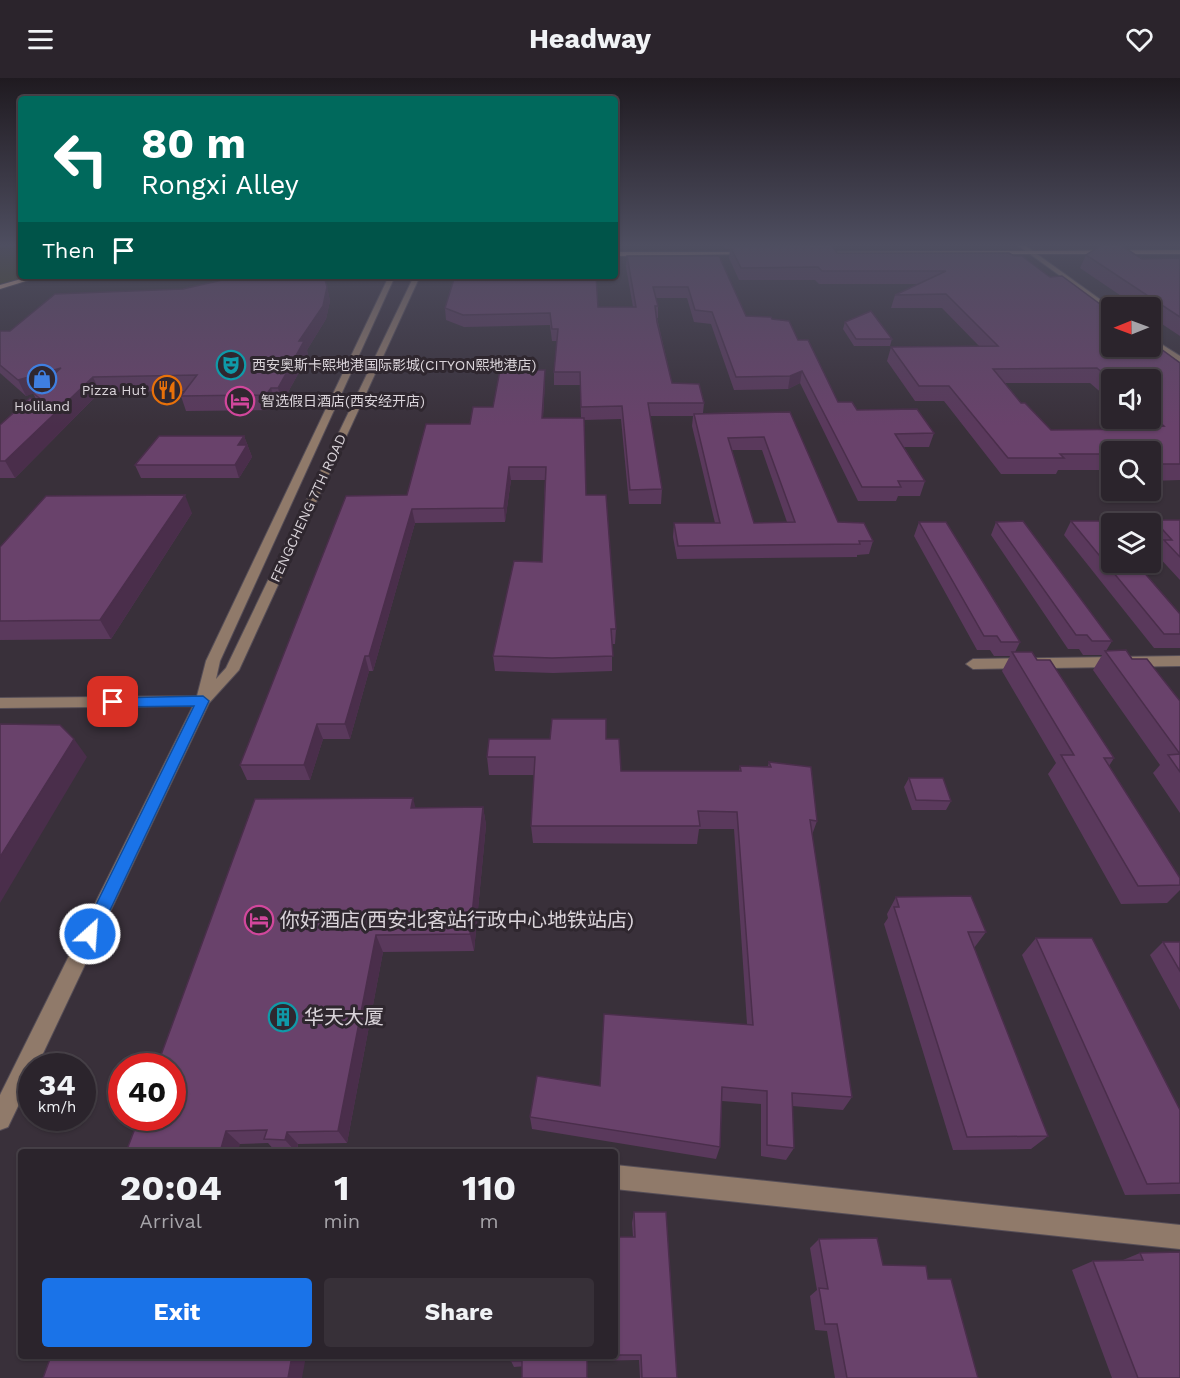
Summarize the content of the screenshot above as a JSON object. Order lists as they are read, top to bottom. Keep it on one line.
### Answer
{"streets":{"street":["FENGCHENG 7TH ROAD"]},"places":{"theatre":["西安奥斯卡熙地港国际影城(CITYON熙地港店)"],"shop":["Holiland"],"restaurant":["Pizza Hut"],"hotel":["智选假日酒店(西安经开店)","你好酒店(西安北客站行政中心地铁站店)"],"building":["华天大厦"]},"north":"left","page":{"header":"Headway","turn":["80 m","Rongxi Alley"],"then":"Then","speed":"34 km/h","limit":"40","eta":["20:04","Arrival","1","min","110","m"],"buttons":["Exit","Share"]}}
